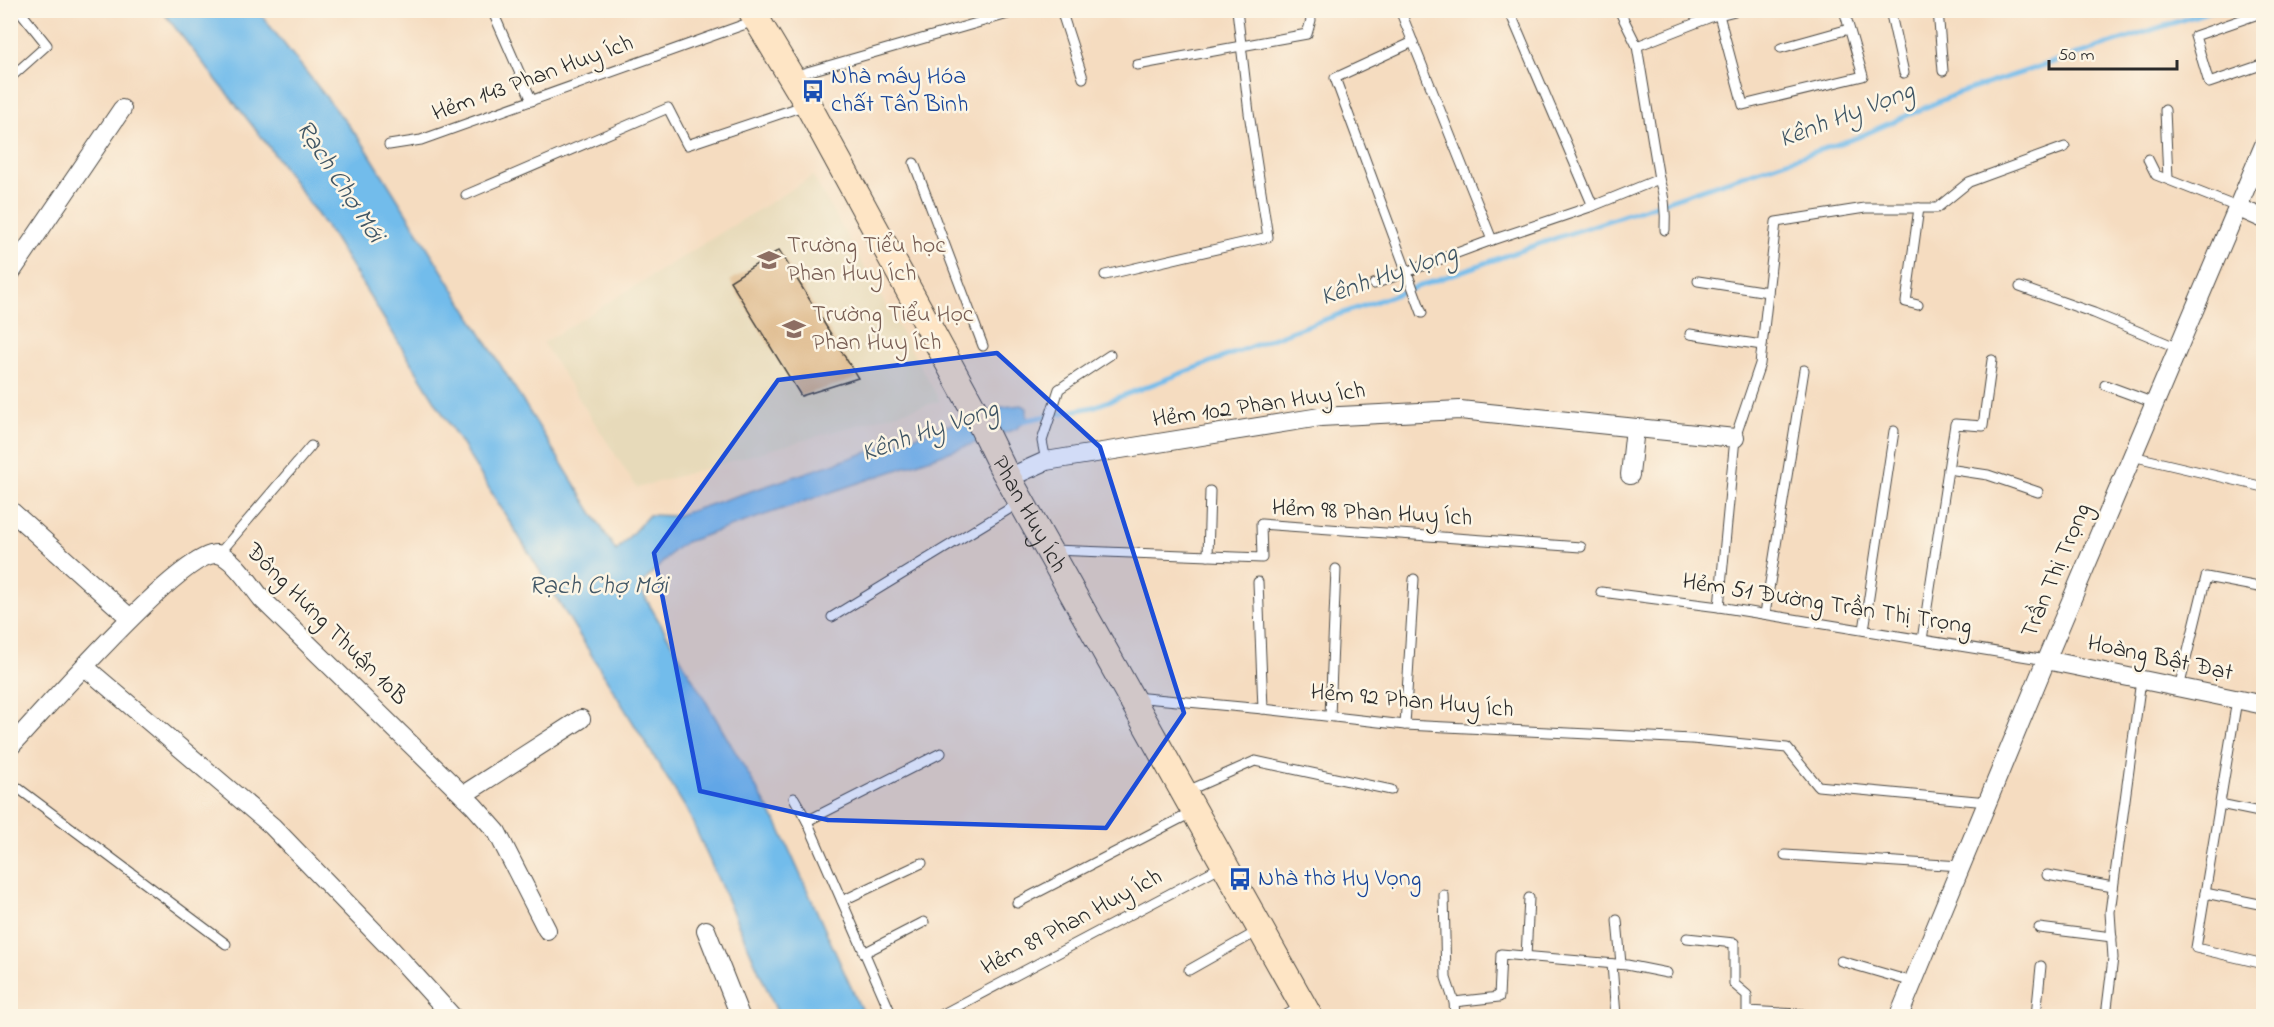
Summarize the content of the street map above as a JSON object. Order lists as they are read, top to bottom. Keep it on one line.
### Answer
{"streets":{"main road":["Phan Huy Ích"],"street":["Hẻm 102 Phan Huy Ích","Trần Thị Trọng","Đông Hưng Thuận 10B","Hoàng Bật Đạt"],"lane":["Hẻm 143 Phan Huy Ích","Hẻm 98 Phan Huy Ích","Hẻm 51 Đường Trần Thị Trọng","Hẻm 92 Phan Huy Ích","Hẻm 89 Phan Huy Ích"]},"crossings":[["Hẻm 143 Phan Huy Ích","Phan Huy Ích"],["Hẻm 102 Phan Huy Ích","Phan Huy Ích"],["Phan Huy Ích","Hẻm 98 Phan Huy Ích"],["Phan Huy Ích","Hẻm 92 Phan Huy Ích"],["Phan Huy Ích","Hẻm 89 Phan Huy Ích"],["Trần Thị Trọng","Hẻm 51 Đường Trần Thị Trọng"],["Trần Thị Trọng","Hoàng Bật Đạt"],["Trần Thị Trọng","Hẻm 92 Phan Huy Ích"],["Hẻm 51 Đường Trần Thị Trọng","Hoàng Bật Đạt"]],"water":["Kênh Hy Vọng","Rạch Chợ Mới"],"places":{"bus stop":["Nhà máy Hóa chất Tân Bình","Nhà thờ Hy Vọng"],"school or university":["Trường Tiểu học Phan Huy Ích","Trường Tiểu Học Phan Huy Ích"]},"scale_bar":"50 m"}
